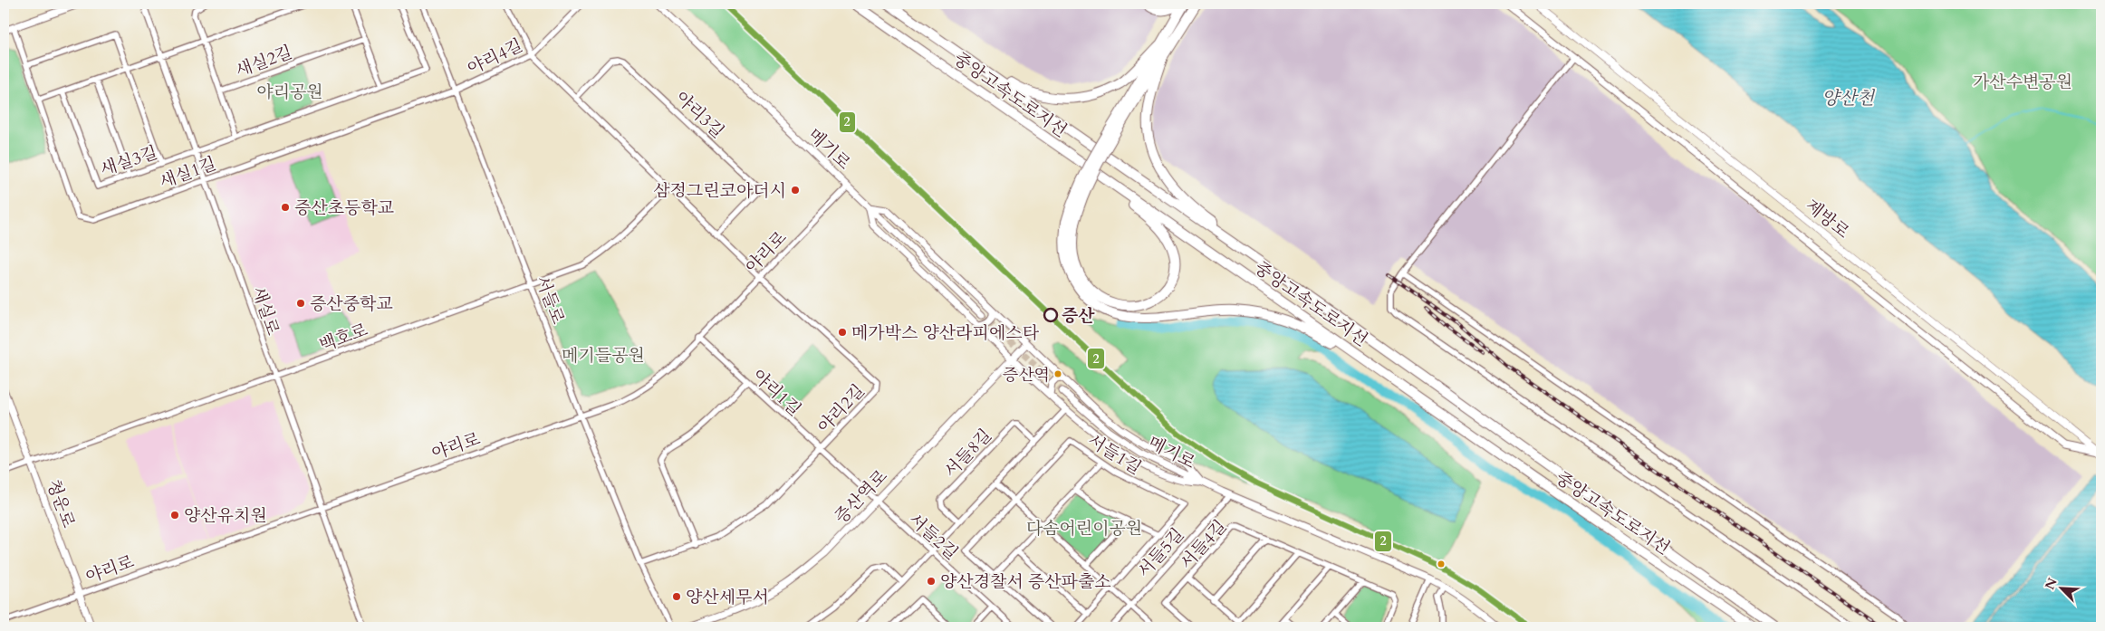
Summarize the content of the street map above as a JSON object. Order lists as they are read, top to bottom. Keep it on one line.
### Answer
{"streets":{"highway":["중앙고속도로지선"],"main road":["제방로"],"street":["야리4길","새실2길","야리3길","메기로","새실3길","새실1길","야리로","서들로","새실로","백호로","야리1길","야리2길","서들8길","서들1길","증산역로","청운로","서들2길","서들4길","서들5길"]},"crossings":[["야리4길","새실1길"],["야리4길","서들로"],["메기로","야리로"],["메기로","서들5길"],["새실3길","새실로"],["새실1길","서들로"],["새실1길","새실로"],["야리로","서들로"],["야리로","새실로"],["야리로","야리1길"],["야리로","야리2길"],["야리로","청운로"],["서들로","백호로"],["서들로","야리2길"],["새실로","백호로"],["백호로","청운로"],["야리1길","야리2길"],["야리1길","증산역로"],["야리1길","서들2길"],["증산역로","서들2길"]],"water":["양산천"],"parks":["가산수변공원","야리공원","메기들공원","다솜어린이공원"],"places":["삼정그린코아더시","증산초등학교","증산중학교","증산","메가박스 양산라피에스타","증산역","양산유치원","양산경찰서 증산파출소","양산세무서"],"lines":["transit line 2"],"north":"top left"}
